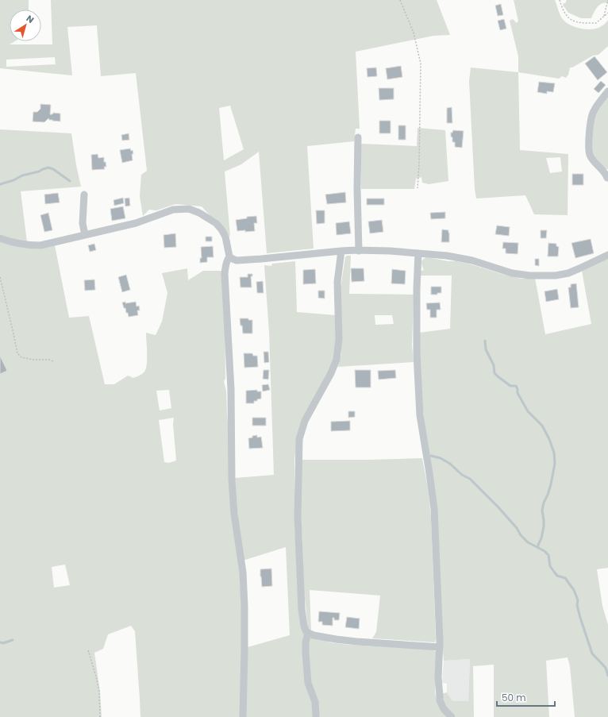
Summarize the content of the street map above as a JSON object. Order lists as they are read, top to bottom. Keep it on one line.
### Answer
{"scale_bar":"50 m","north":"top right"}
